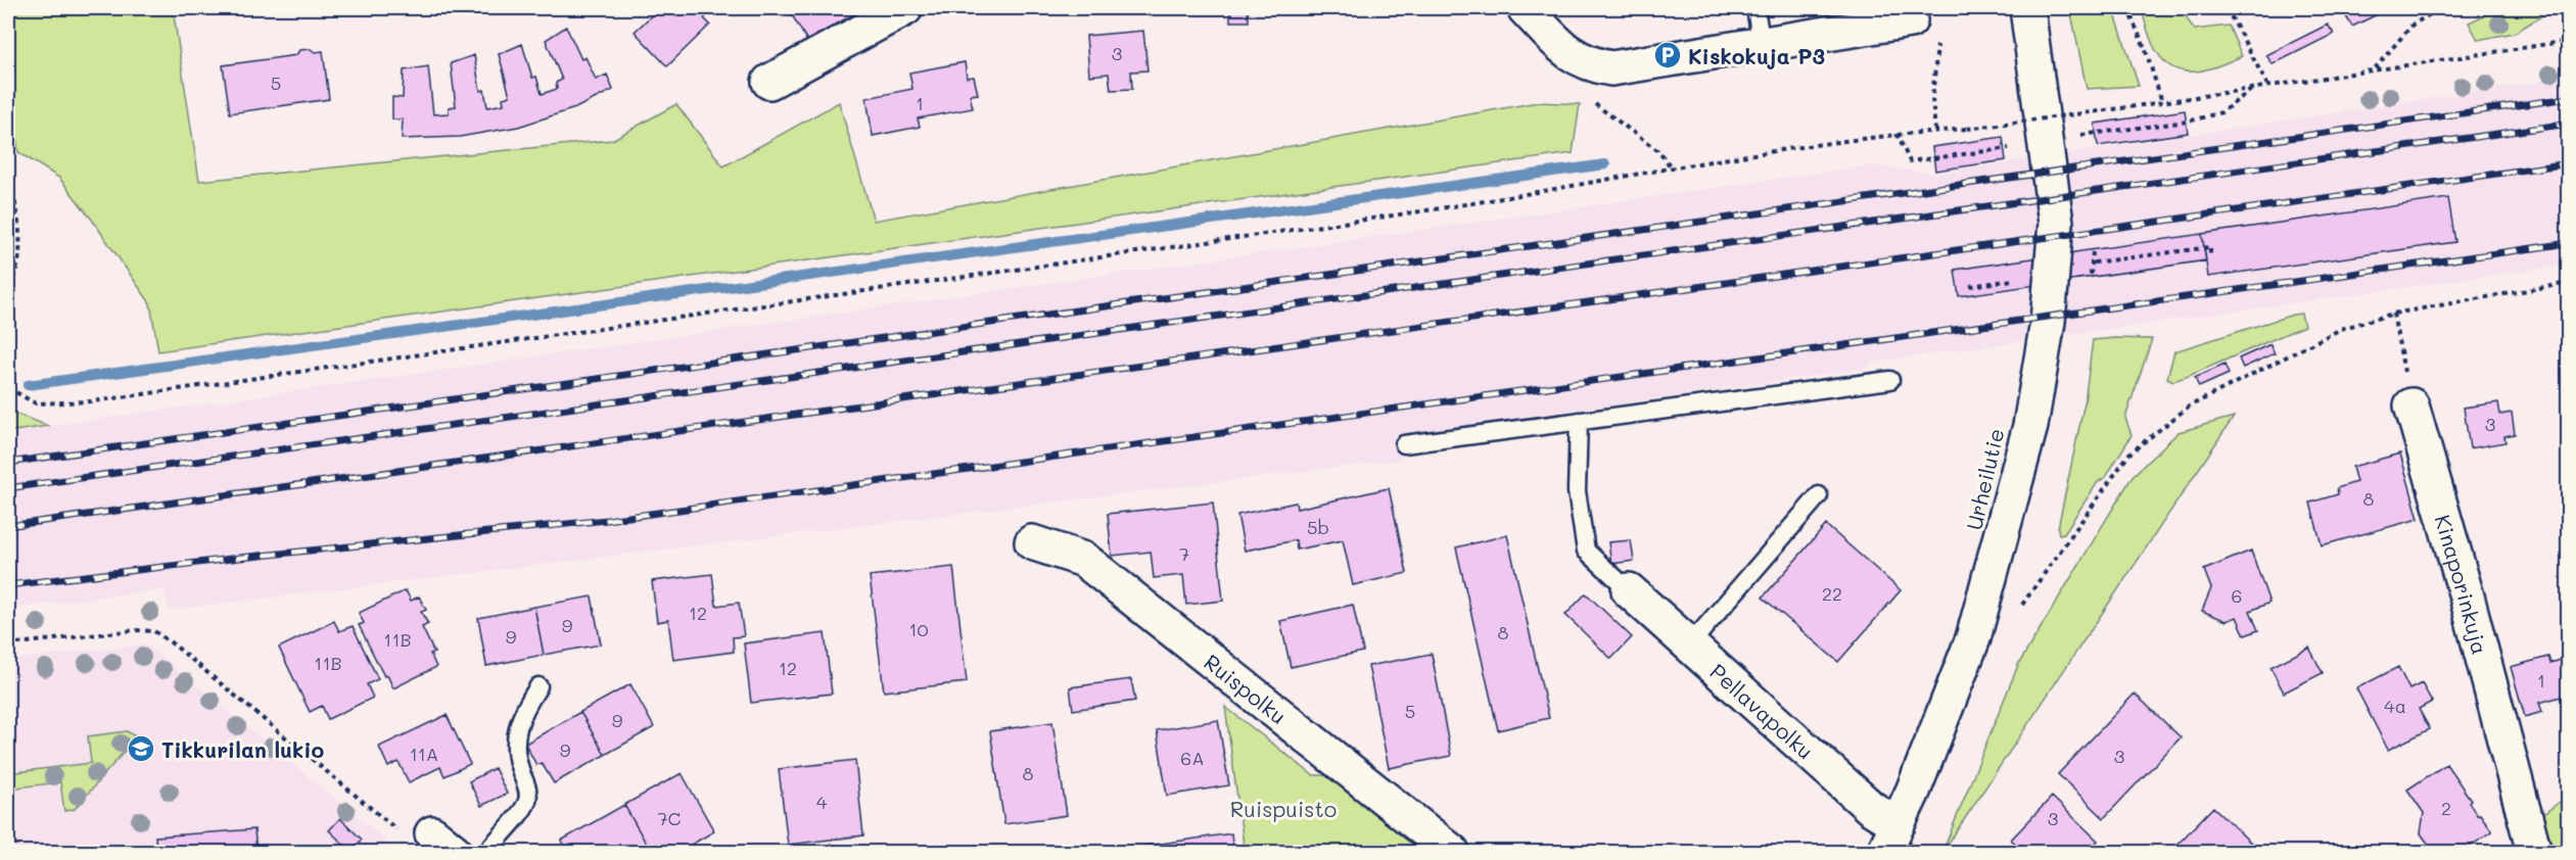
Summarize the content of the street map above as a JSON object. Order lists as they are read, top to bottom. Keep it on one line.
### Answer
{"streets":{"street":["Urheilutie","Kinaporinkuja","Ruispolku","Pellavapolku"]},"crossings":[["Urheilutie","Pellavapolku"]],"parks":["Ruispuisto"],"places":{"parking":["Kiskokuja P3"],"school or university":["Tikkurilan lukio"]},"house_numbers":["3","5","1","3","8","5b","7","22","6","12","9","10","8","9","11B","11B","12","1","4a","5","9","9","11A","3","6A","8","4","2","7C","3"]}
